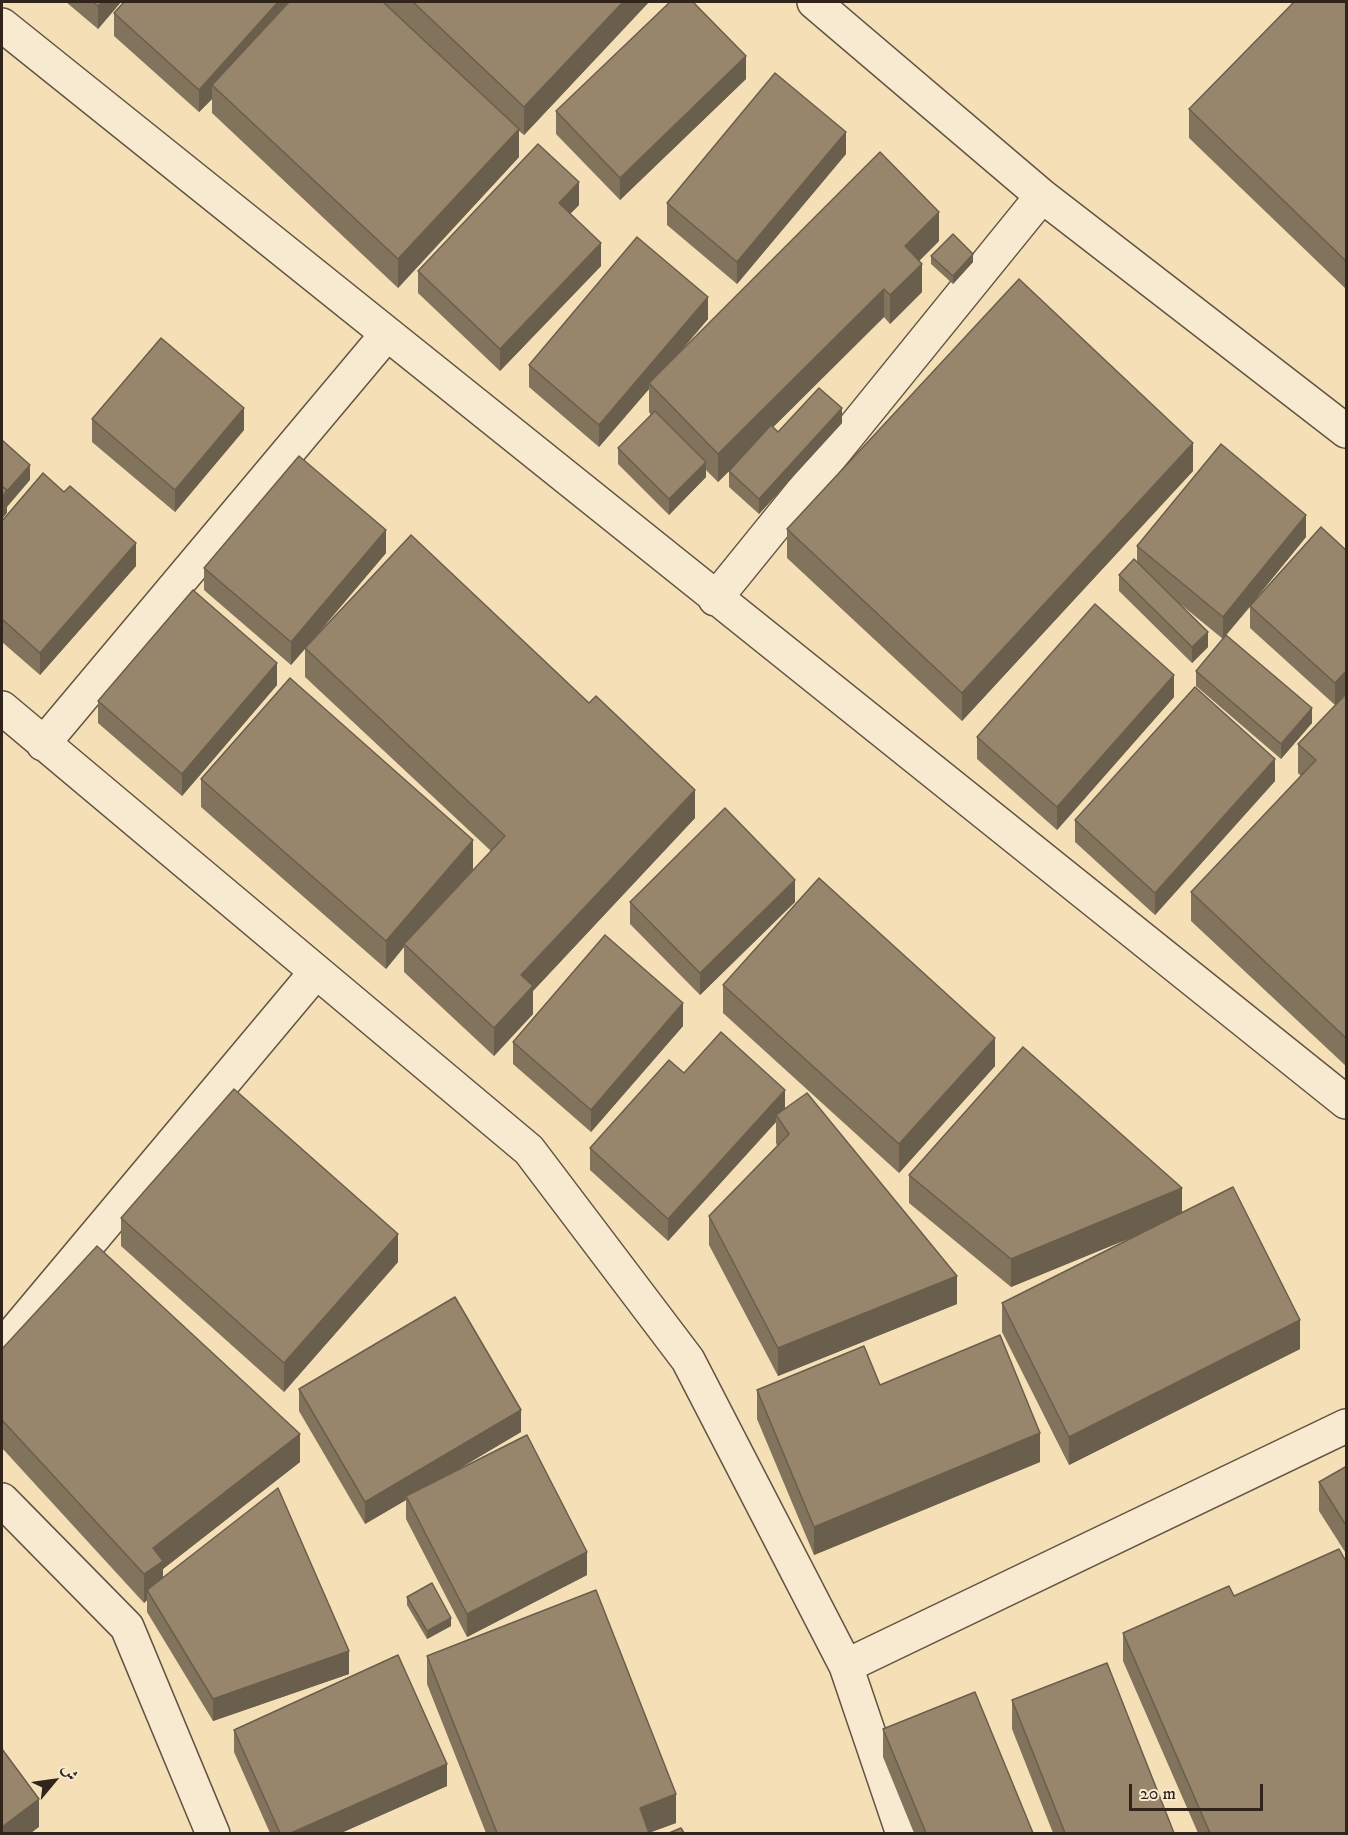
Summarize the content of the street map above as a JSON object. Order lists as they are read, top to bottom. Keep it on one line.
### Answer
{"scale_bar":"20 m","north":"top right"}
